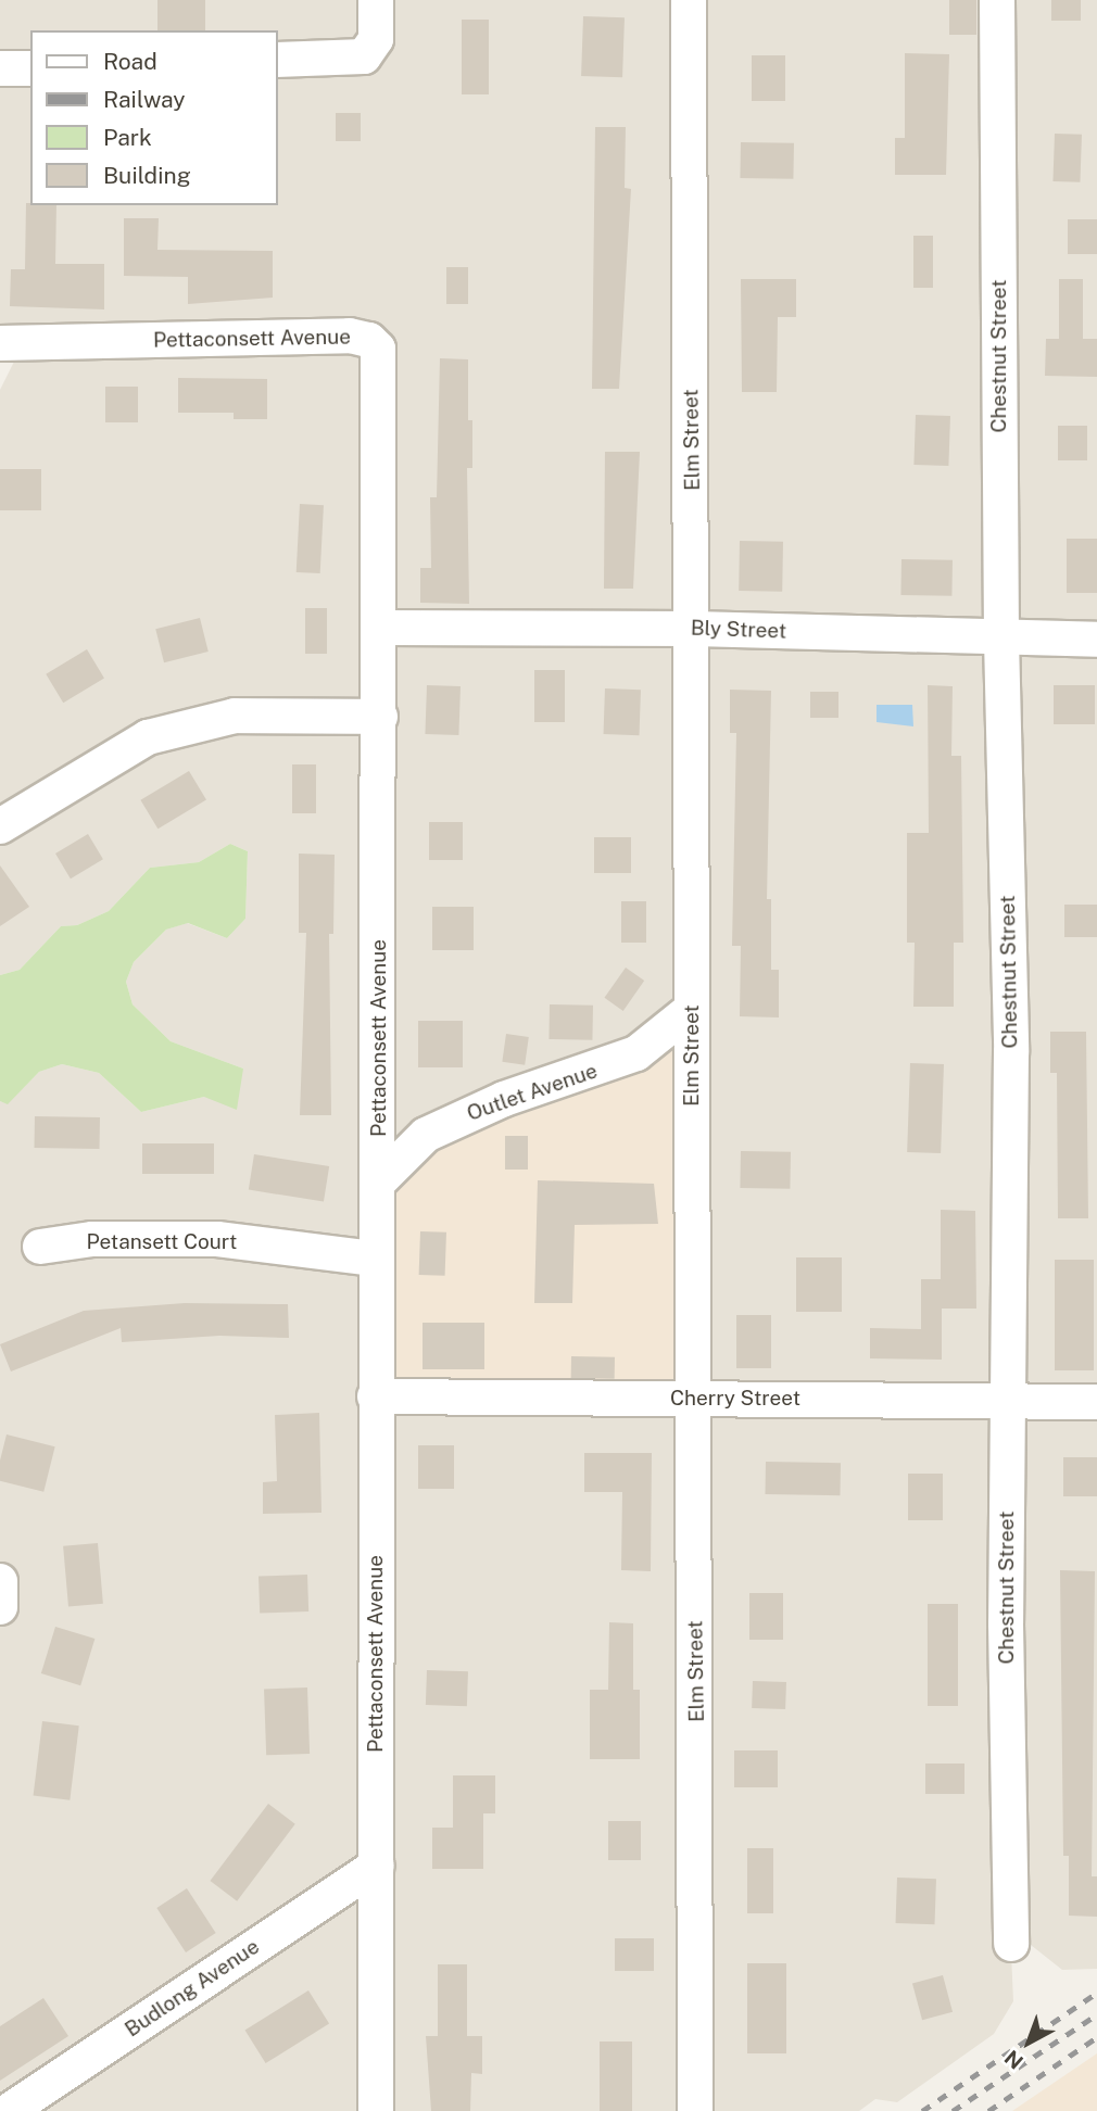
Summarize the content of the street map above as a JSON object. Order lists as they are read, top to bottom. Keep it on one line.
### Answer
{"streets":{"street":["Pettaconsett Avenue","Chestnut Street","Elm Street","Bly Street","Outlet Avenue","Petansett Court","Cherry Street","Budlong Avenue"]},"crossings":[["Pettaconsett Avenue","Bly Street"],["Pettaconsett Avenue","Outlet Avenue"],["Pettaconsett Avenue","Petansett Court"],["Pettaconsett Avenue","Cherry Street"],["Pettaconsett Avenue","Budlong Avenue"],["Chestnut Street","Bly Street"],["Chestnut Street","Cherry Street"],["Elm Street","Bly Street"],["Elm Street","Outlet Avenue"],["Elm Street","Cherry Street"]],"legend":["Road","Railway","Park","Building"],"north":"bottom left"}
